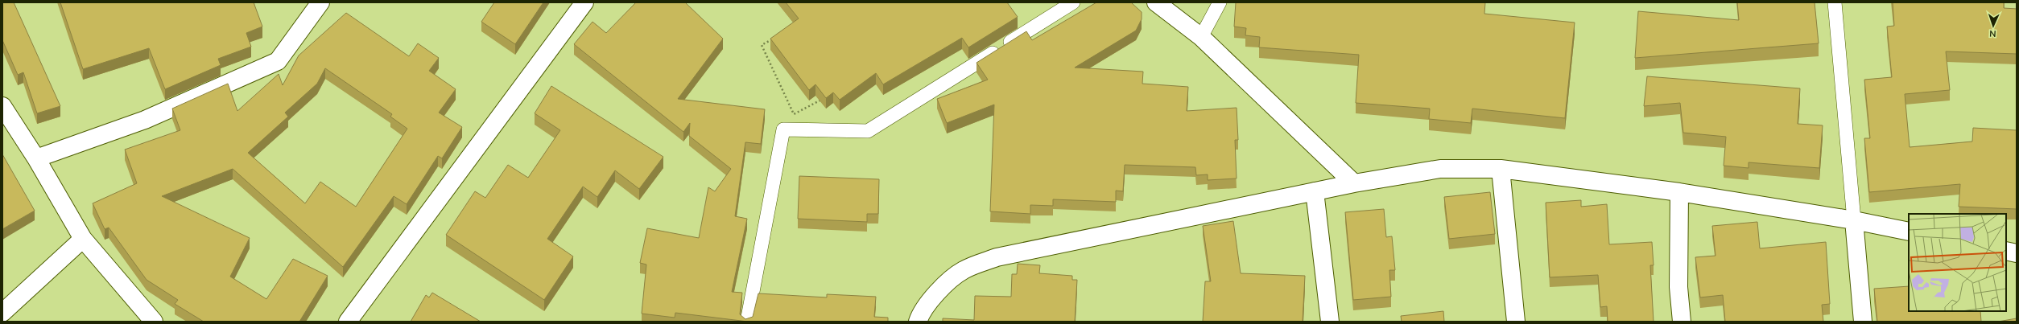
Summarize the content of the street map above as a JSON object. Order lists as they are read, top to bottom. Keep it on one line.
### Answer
{"north":"bottom"}
